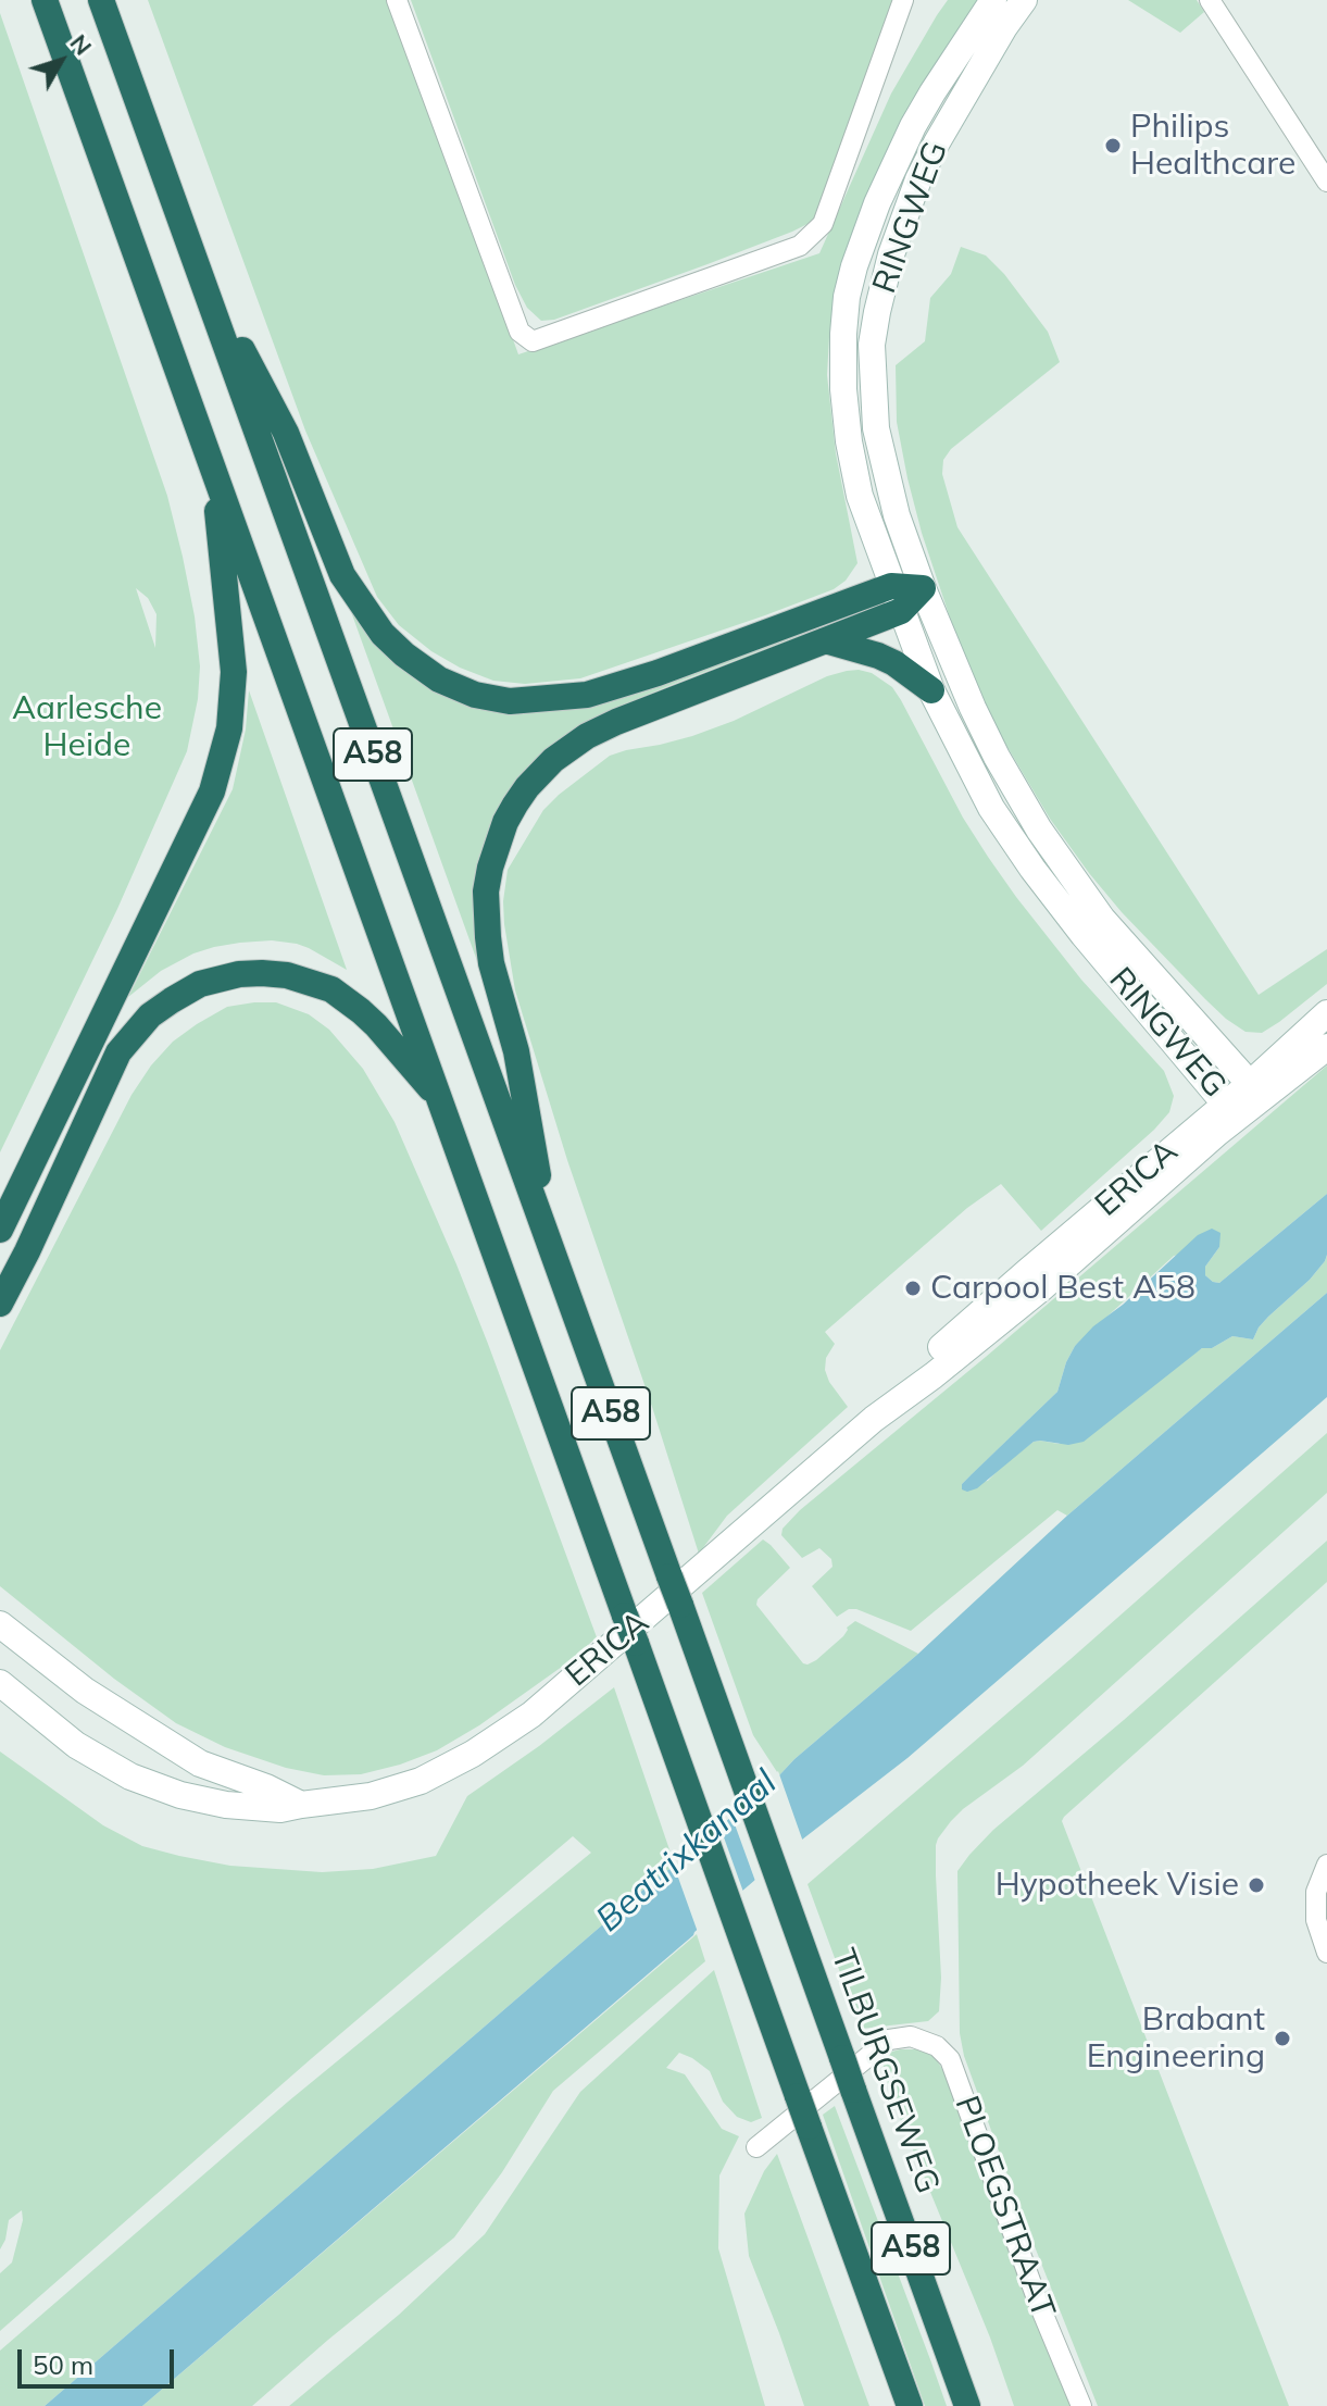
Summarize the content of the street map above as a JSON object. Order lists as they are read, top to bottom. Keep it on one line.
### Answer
{"streets":{"highway":["A58","TILBURGSEWEG"],"main road":["RINGWEG","ERICA"],"street":["PLOEGSTRAAT"]},"crossings":[["RINGWEG","A58"],["RINGWEG","ERICA"],["A58","TILBURGSEWEG"]],"water":["Beatrixkanaal"],"parks":["Aarlesche Heide"],"places":["Philips Healthcare","Carpool Best A58","Hypotheek Visie","Brabant Engineering"],"scale_bar":"50 m","north":"top right"}
